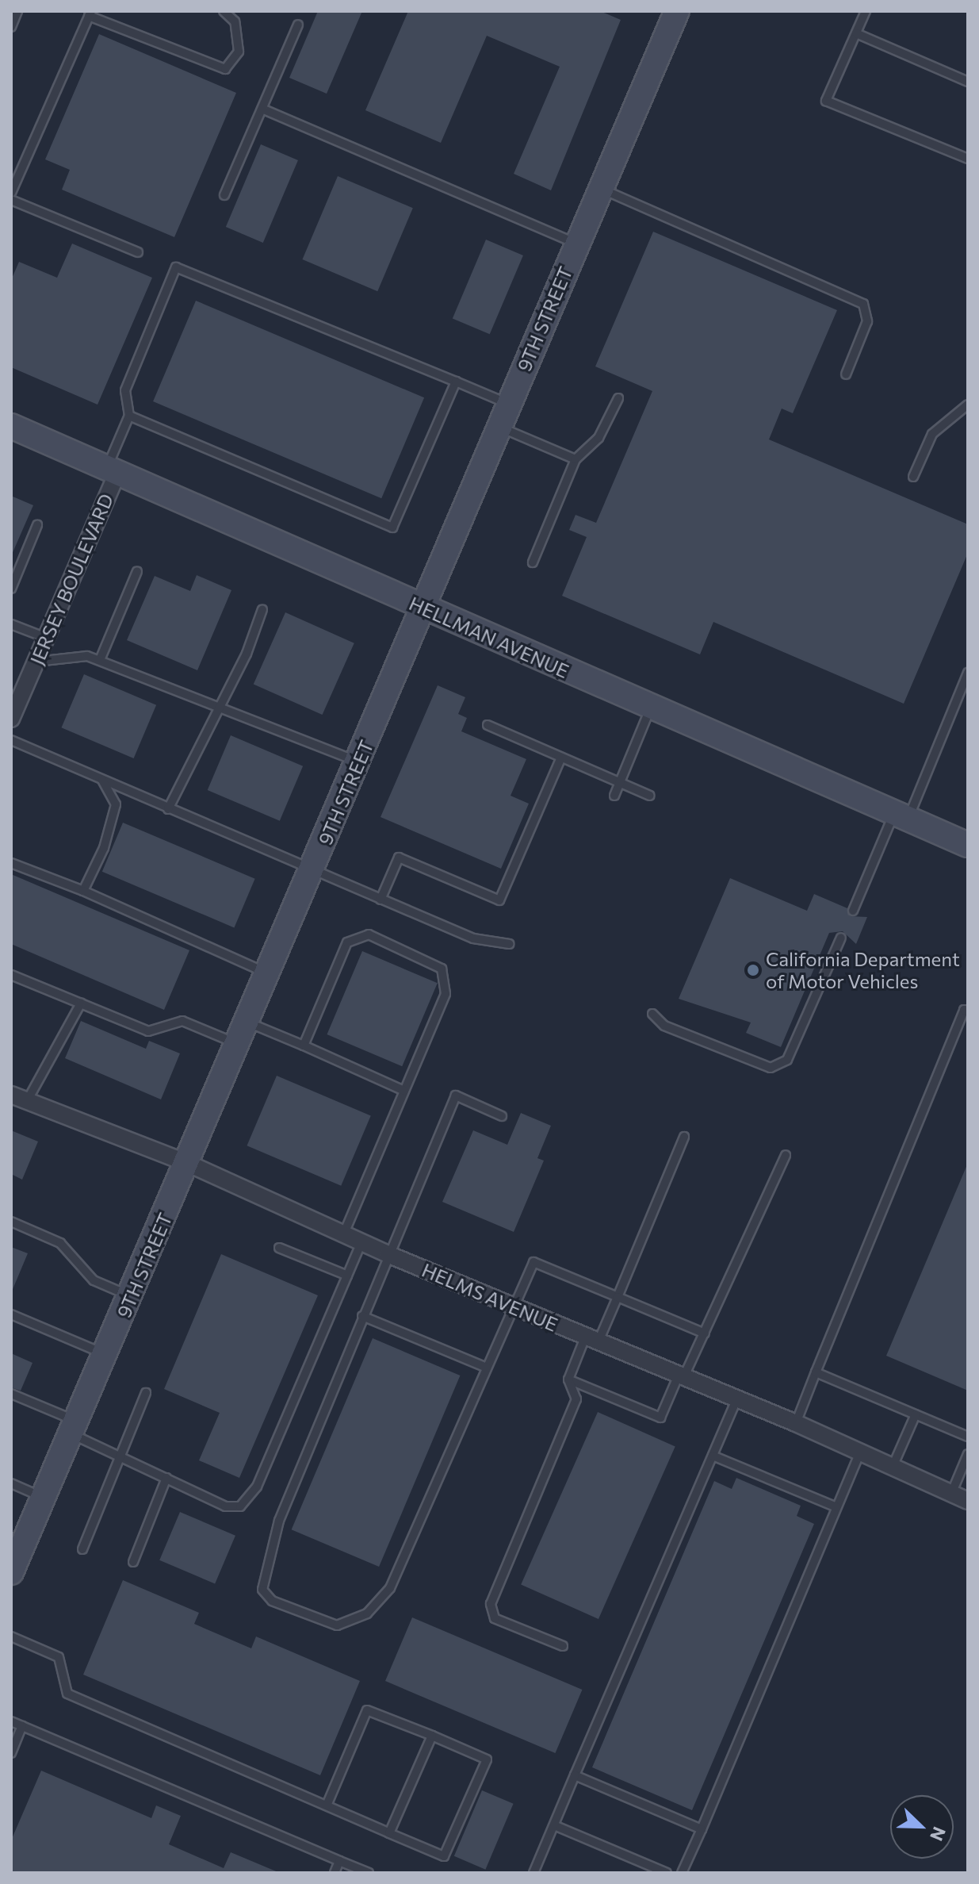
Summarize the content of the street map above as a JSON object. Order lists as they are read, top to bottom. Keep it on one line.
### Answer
{"streets":{"street":["9TH STREET","JERSEY BOULEVARD","HELLMAN AVENUE","HELMS AVENUE"]},"crossings":[["9TH STREET","HELLMAN AVENUE"],["9TH STREET","HELMS AVENUE"],["JERSEY BOULEVARD","HELLMAN AVENUE"]],"places":["California Department of Motor Vehicles"],"north":"bottom right"}
